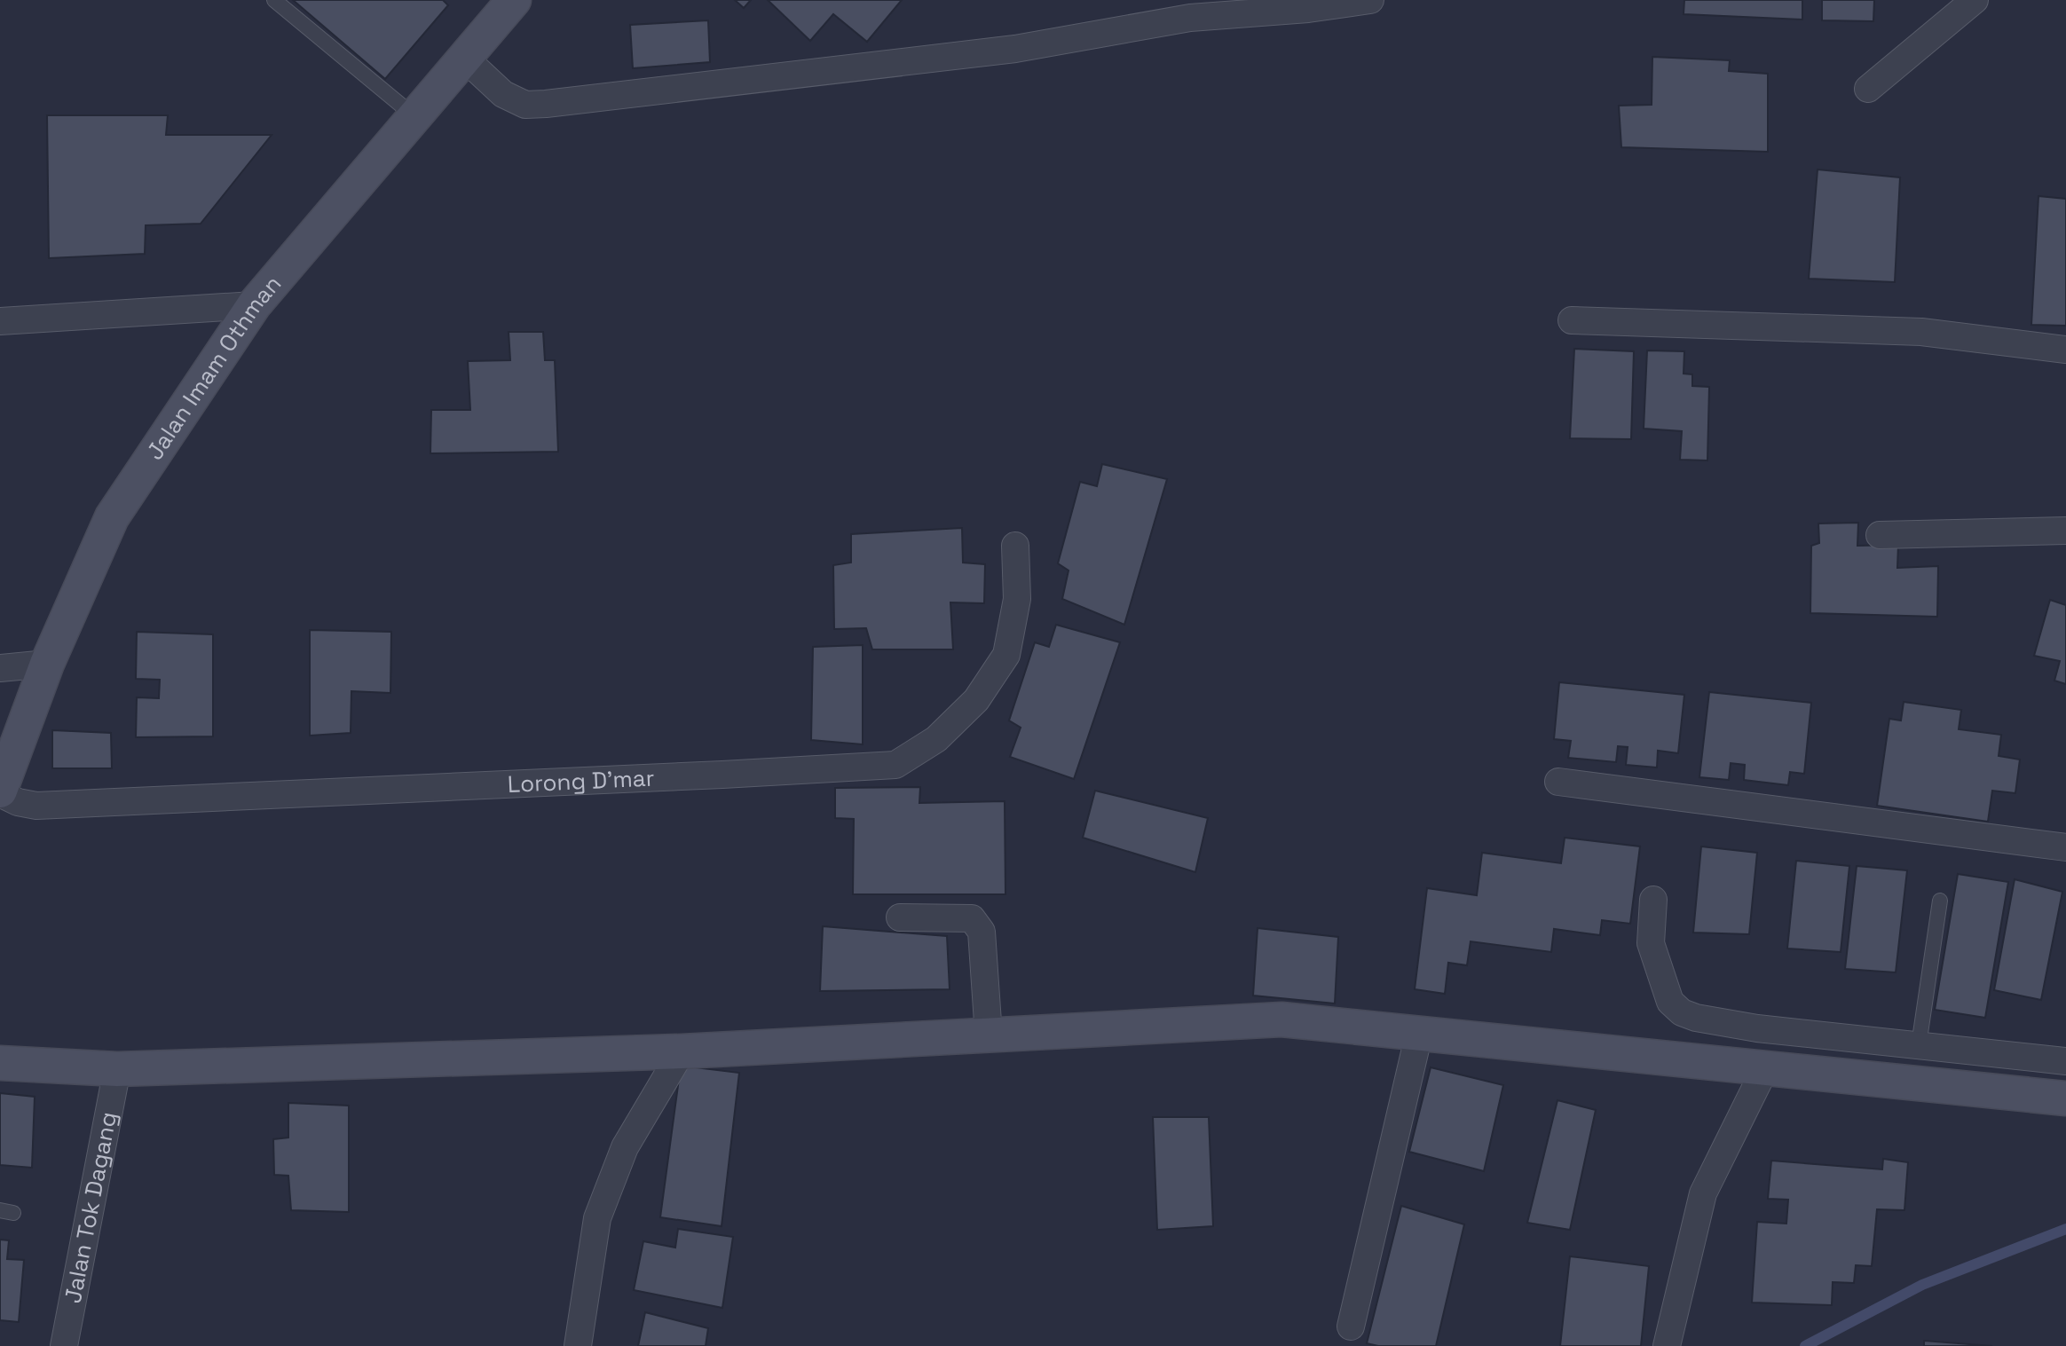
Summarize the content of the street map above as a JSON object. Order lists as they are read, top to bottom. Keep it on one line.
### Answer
{"streets":{"street":["Jalan Imam Othman","Lorong D'mar","Jalan Tok Dagang"]},"crossings":[["Jalan Imam Othman","Lorong D'mar"]]}
